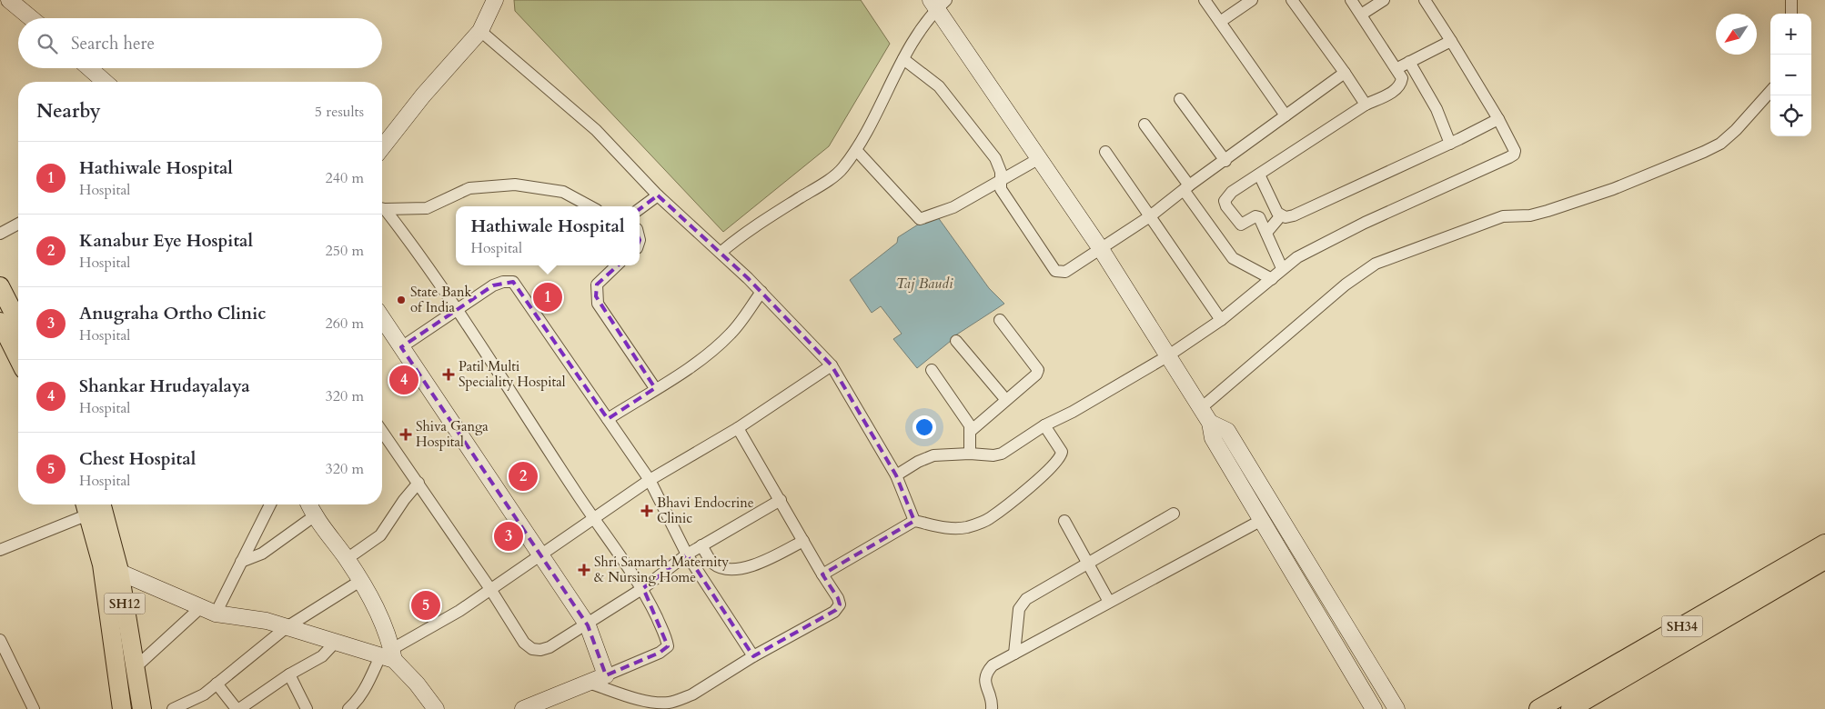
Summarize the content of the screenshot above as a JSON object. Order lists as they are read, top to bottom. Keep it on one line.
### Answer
{"streets":{"main road":["SH12","SH34"]},"water":["Taj Baudi"],"places":{"other":["State Bank of India"],"health":["Patil Multi Speciality Hospital","Shiva Ganga Hospital","Bhavi Endocrine Clinic","Shri Samarth Maternity & Nursing Home"]},"north":"bottom left","page":{"map_buttons":["+","−"],"search":"Search here","heading":["Nearby","5 results"],"list":[{"mark":"1","name":"Hathiwale Hospital","note":"Hospital","value":"240 m"},{"mark":"2","name":"Kanabur Eye Hospital","note":"Hospital","value":"250 m"},{"mark":"3","name":"Anugraha Ortho Clinic","note":"Hospital","value":"260 m"},{"mark":"4","name":"Shankar Hrudayalaya","note":"Hospital","value":"320 m"},{"mark":"5","name":"Chest Hospital","note":"Hospital","value":"320 m"}],"popup":["Hathiwale Hospital","Hospital"],"pins":["1","4","2","3","5"]}}
